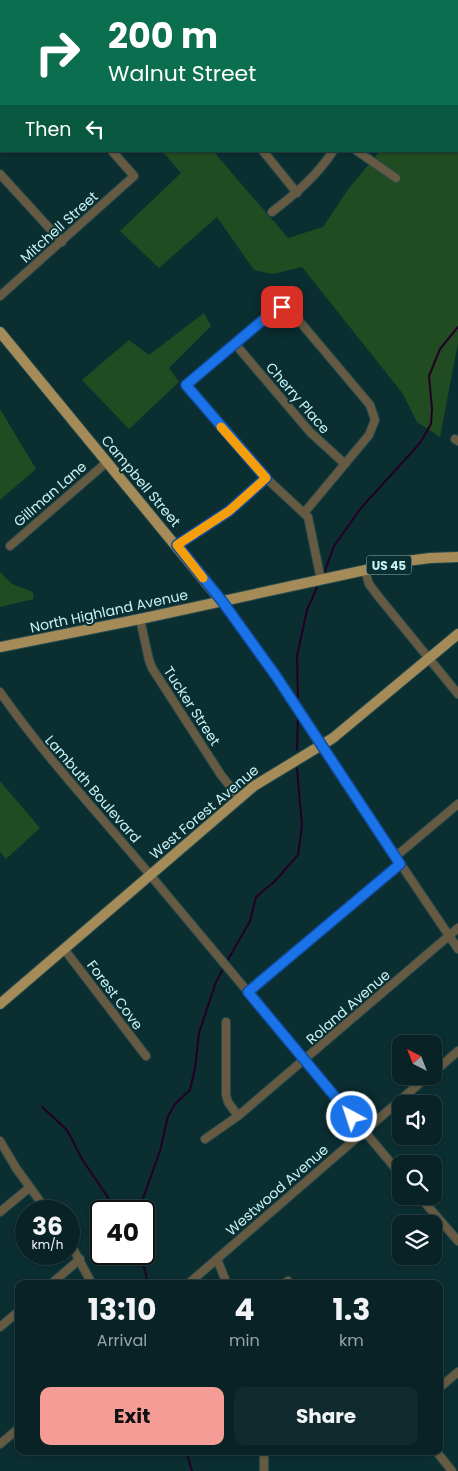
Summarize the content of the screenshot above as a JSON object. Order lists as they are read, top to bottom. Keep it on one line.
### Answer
{"streets":{"main road":["Campbell Street","US 45","North Highland Avenue","West Forest Avenue"],"street":["Mitchell Street","Cherry Place","Gillman Lane","Tucker Street","Lambuth Boulevard","Forest Cove","Roland Avenue","Westwood Avenue"]},"crossings":[["Campbell Street","Gillman Lane"],["Campbell Street","North Highland Avenue"],["Campbell Street","West Forest Avenue"],["Campbell Street","Roland Avenue"],["North Highland Avenue","Tucker Street"],["Tucker Street","West Forest Avenue"],["Lambuth Boulevard","West Forest Avenue"],["Lambuth Boulevard","Roland Avenue"],["Lambuth Boulevard","Westwood Avenue"],["West Forest Avenue","Forest Cove"]],"north":"top left","page":{"turn":["200 m","Walnut Street"],"then":"Then","speed":"36 km/h","limit":"40","eta":["13:10","Arrival","4","min","1.3","km"],"buttons":["Exit","Share"]}}
